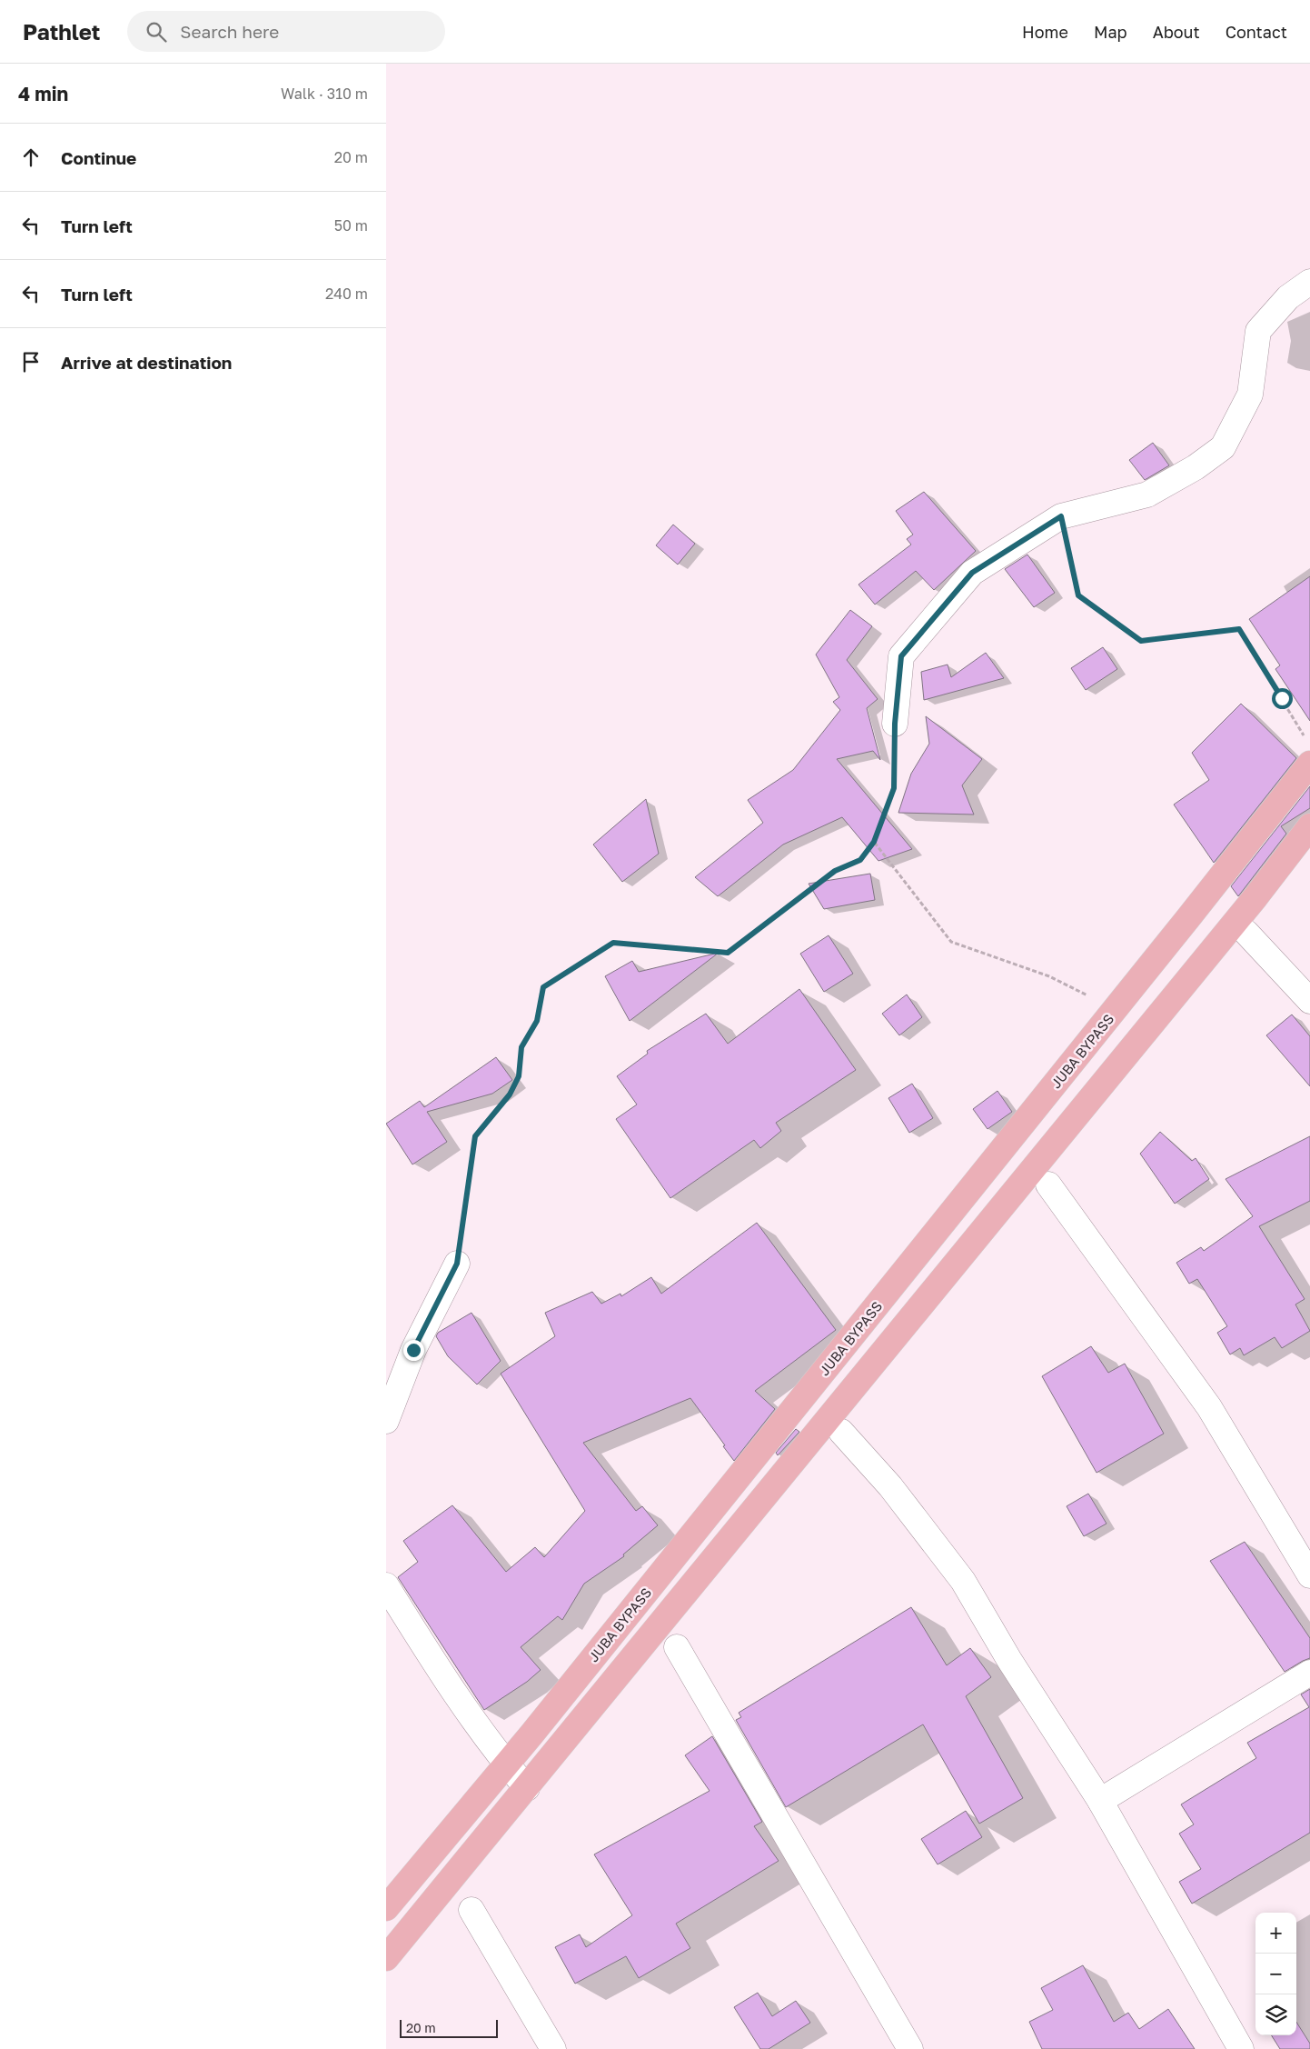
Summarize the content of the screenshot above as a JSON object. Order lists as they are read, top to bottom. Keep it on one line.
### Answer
{"streets":{"main road":["JUBA BYPASS"]},"scale_bar":"20 m","page":{"header":"Pathlet","search":"Search here","nav":["Home","Map","About","Contact"],"heading":["4 min","Walk · 310 m"],"list":[["Continue","20 m"],["Turn left","50 m"],["Turn left","240 m"],"Arrive at destination"],"map_buttons":["+","−"],"scale":"20 m"}}
